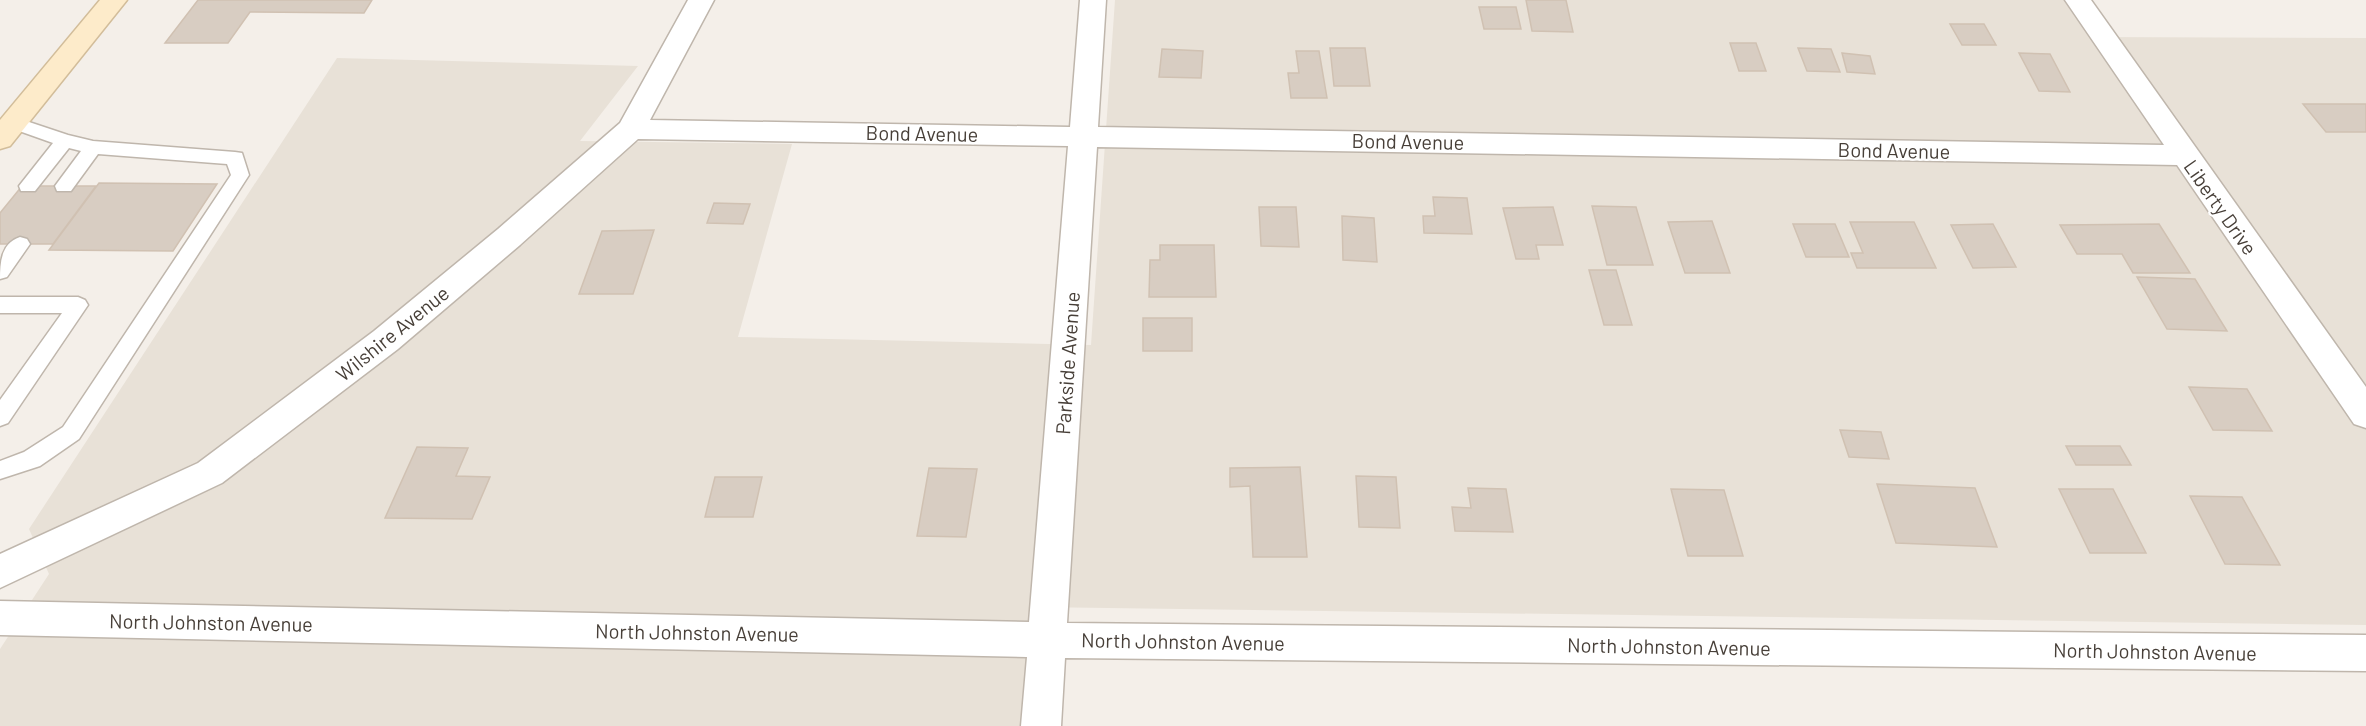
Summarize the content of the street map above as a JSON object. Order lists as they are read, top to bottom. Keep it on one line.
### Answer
{"streets":{"street":["Bond Avenue","Liberty Drive","Wilshire Avenue","Parkside Avenue","North Johnston Avenue"]},"crossings":[["Bond Avenue","Liberty Drive"],["Bond Avenue","Wilshire Avenue"],["Bond Avenue","Parkside Avenue"],["Parkside Avenue","North Johnston Avenue"]]}
